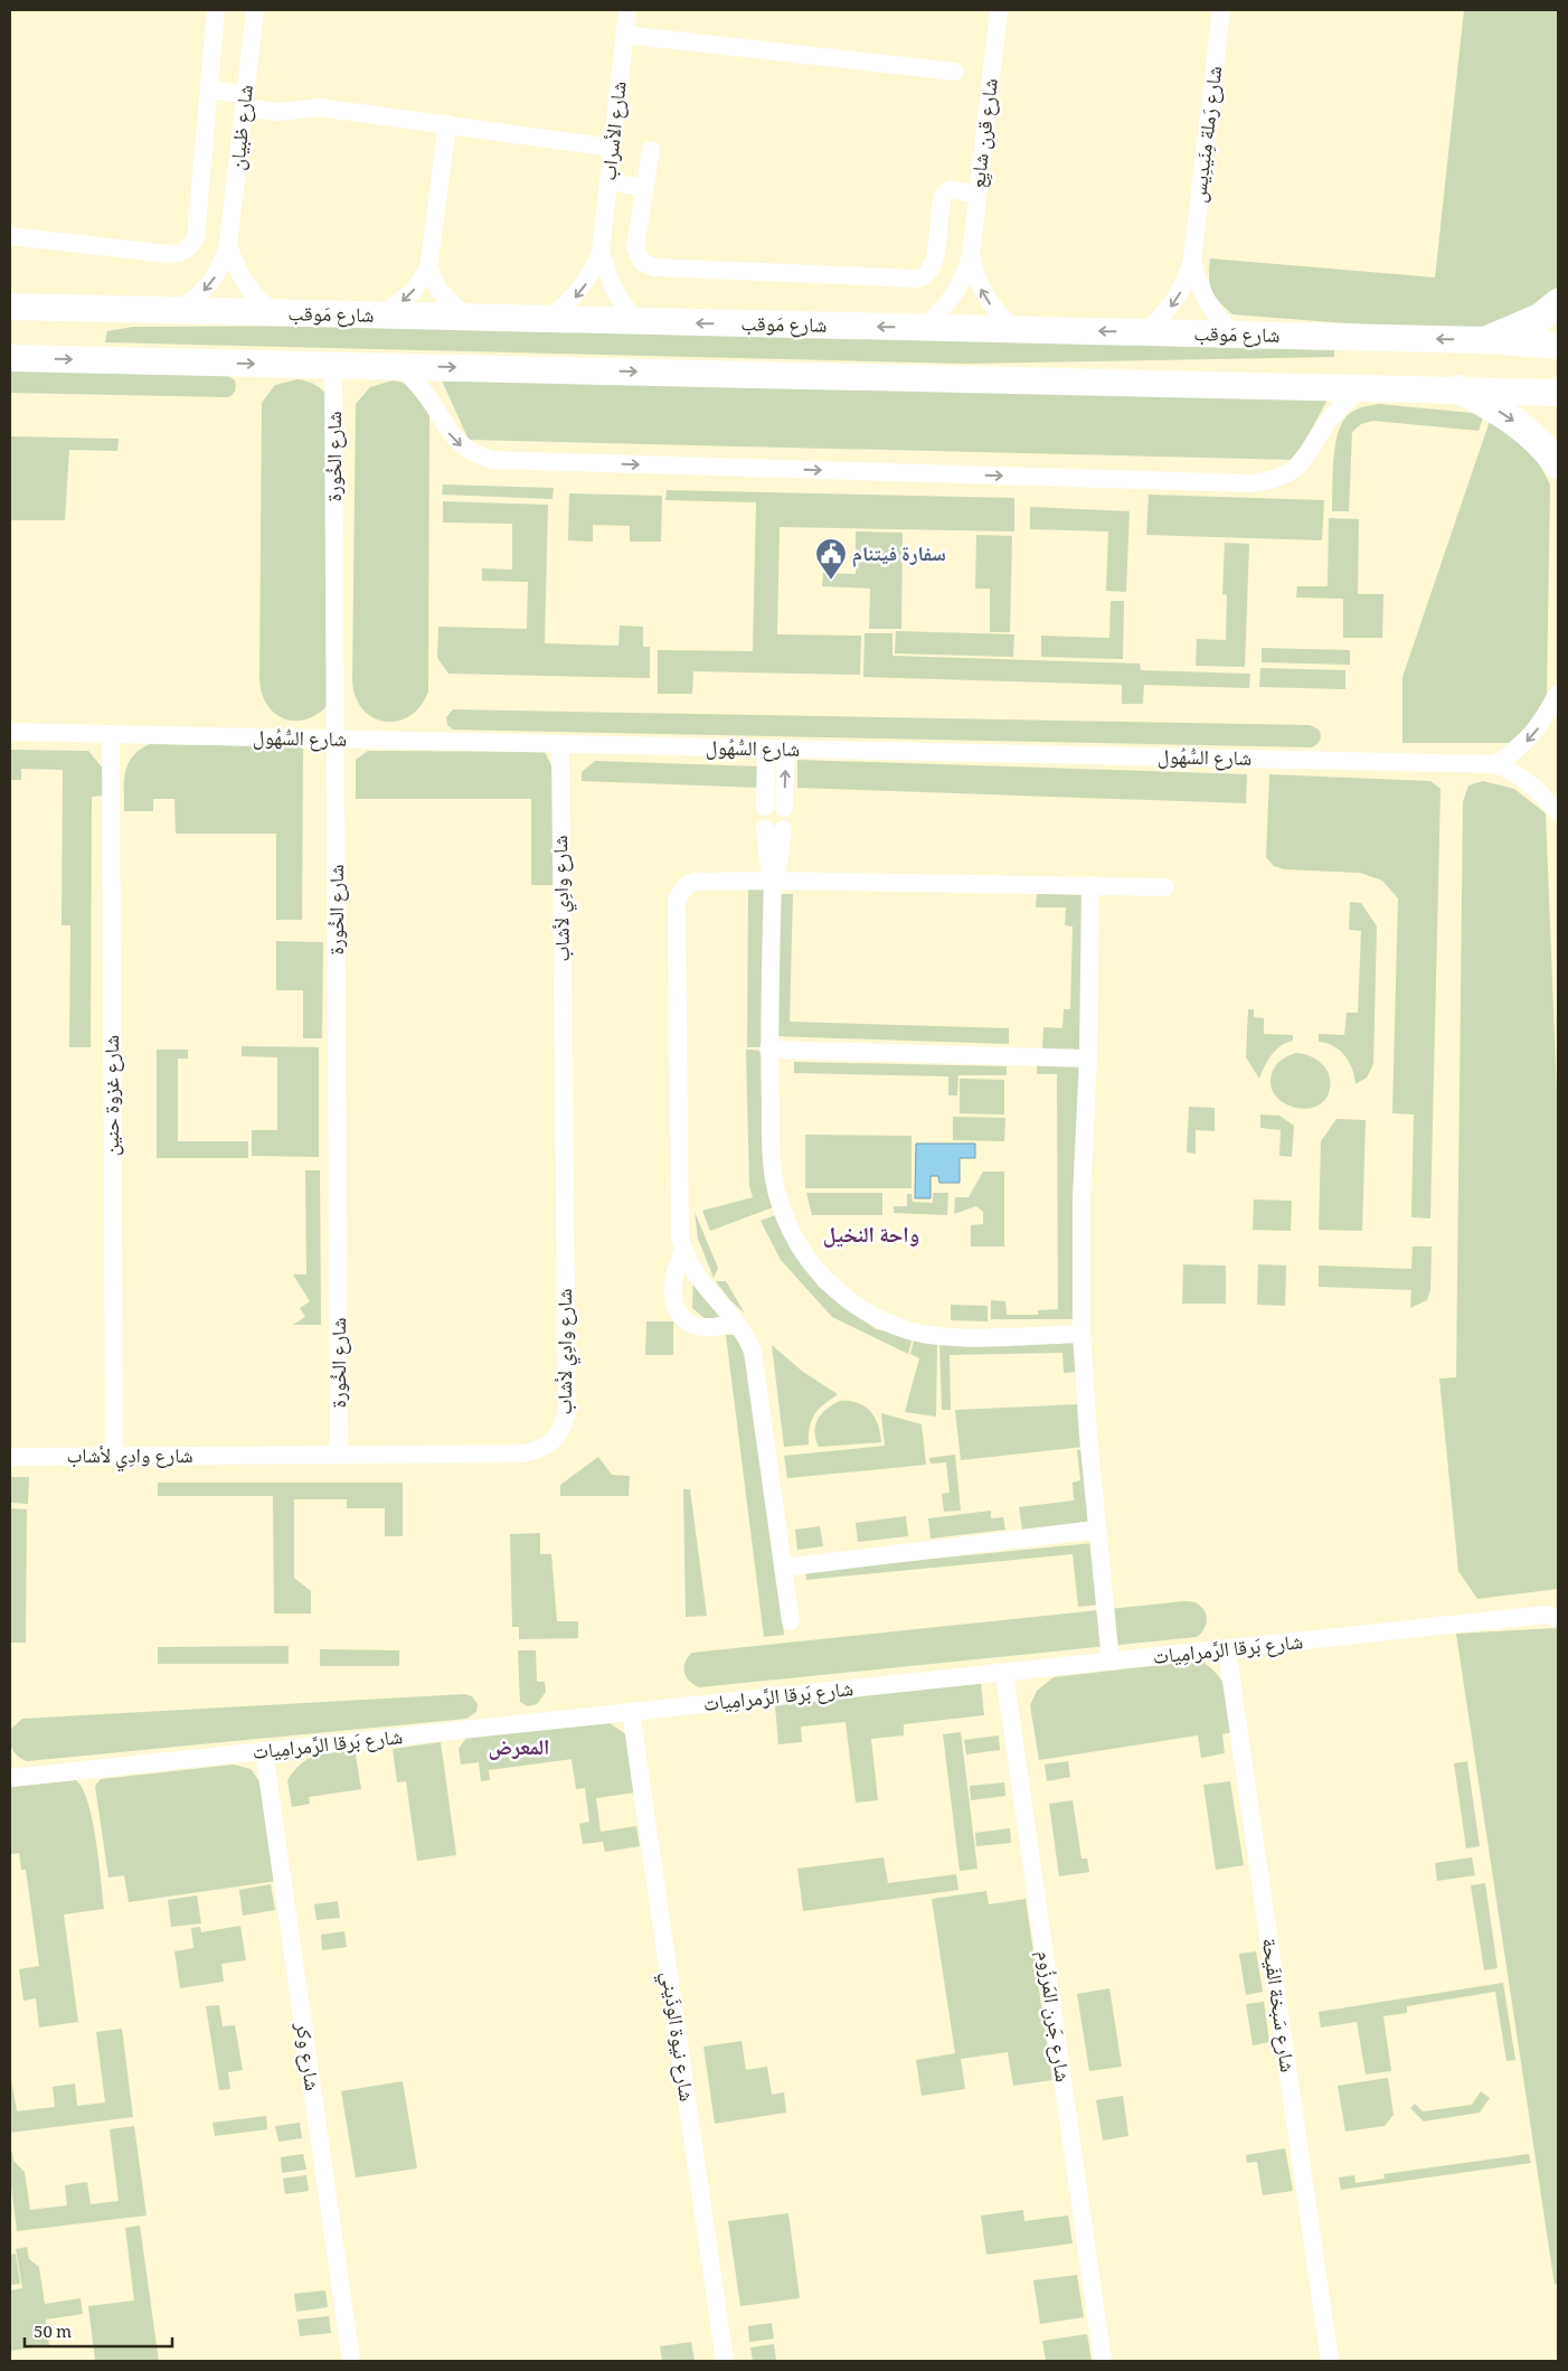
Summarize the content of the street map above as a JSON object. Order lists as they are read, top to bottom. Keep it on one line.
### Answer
{"streets":{"main road":["شارع مَوقب"],"street":["شارع ظبيان","شارع الأسراب","شارع قرن شايِع","شارع رَملة مِنَيدِيس","شارع الخُورة","شارع السُّهُول","شارع وادِي لأشاب","شارع غزوة حنين","شارع بَرقا الرَّمرامِيات","شارع سَبخة الفَيحة","شارع جَرن المَرزُوم","شارع نيوة الوذَيني","شارع وكر"]},"crossings":[["شارع ظبيان","شارع مَوقب"],["شارع الأسراب","شارع مَوقب"],["شارع قرن شايِع","شارع مَوقب"],["شارع رَملة مِنَيدِيس","شارع مَوقب"],["شارع الخُورة","شارع السُّهُول"],["شارع الخُورة","شارع وادِي لأشاب"],["شارع السُّهُول","شارع وادِي لأشاب"],["شارع السُّهُول","شارع غزوة حنين"],["شارع وادِي لأشاب","شارع غزوة حنين"],["شارع بَرقا الرَّمرامِيات","شارع سَبخة الفَيحة"],["شارع بَرقا الرَّمرامِيات","شارع جَرن المَرزُوم"],["شارع بَرقا الرَّمرامِيات","شارع نيوة الوذَيني"],["شارع بَرقا الرَّمرامِيات","شارع وكر"]],"districts":["واحة النخيل","المعرض"],"places":{"public building":["سفارة فيتنام"]},"scale_bar":"50 m"}
